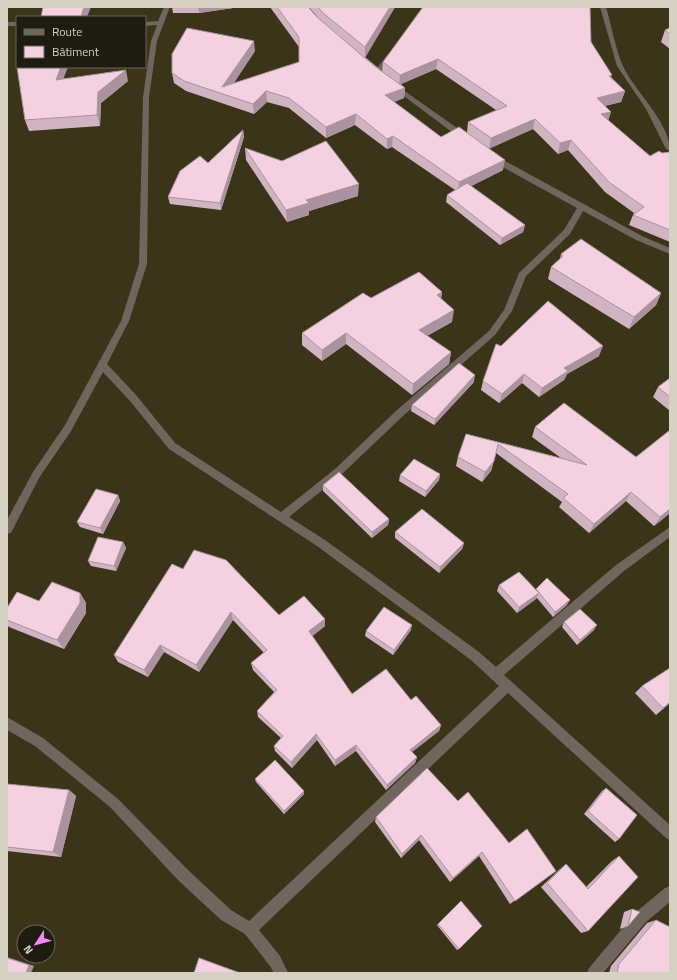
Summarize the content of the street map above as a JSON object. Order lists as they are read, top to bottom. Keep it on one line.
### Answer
{"legend":["Route","Bâtiment"],"north":"bottom left"}
